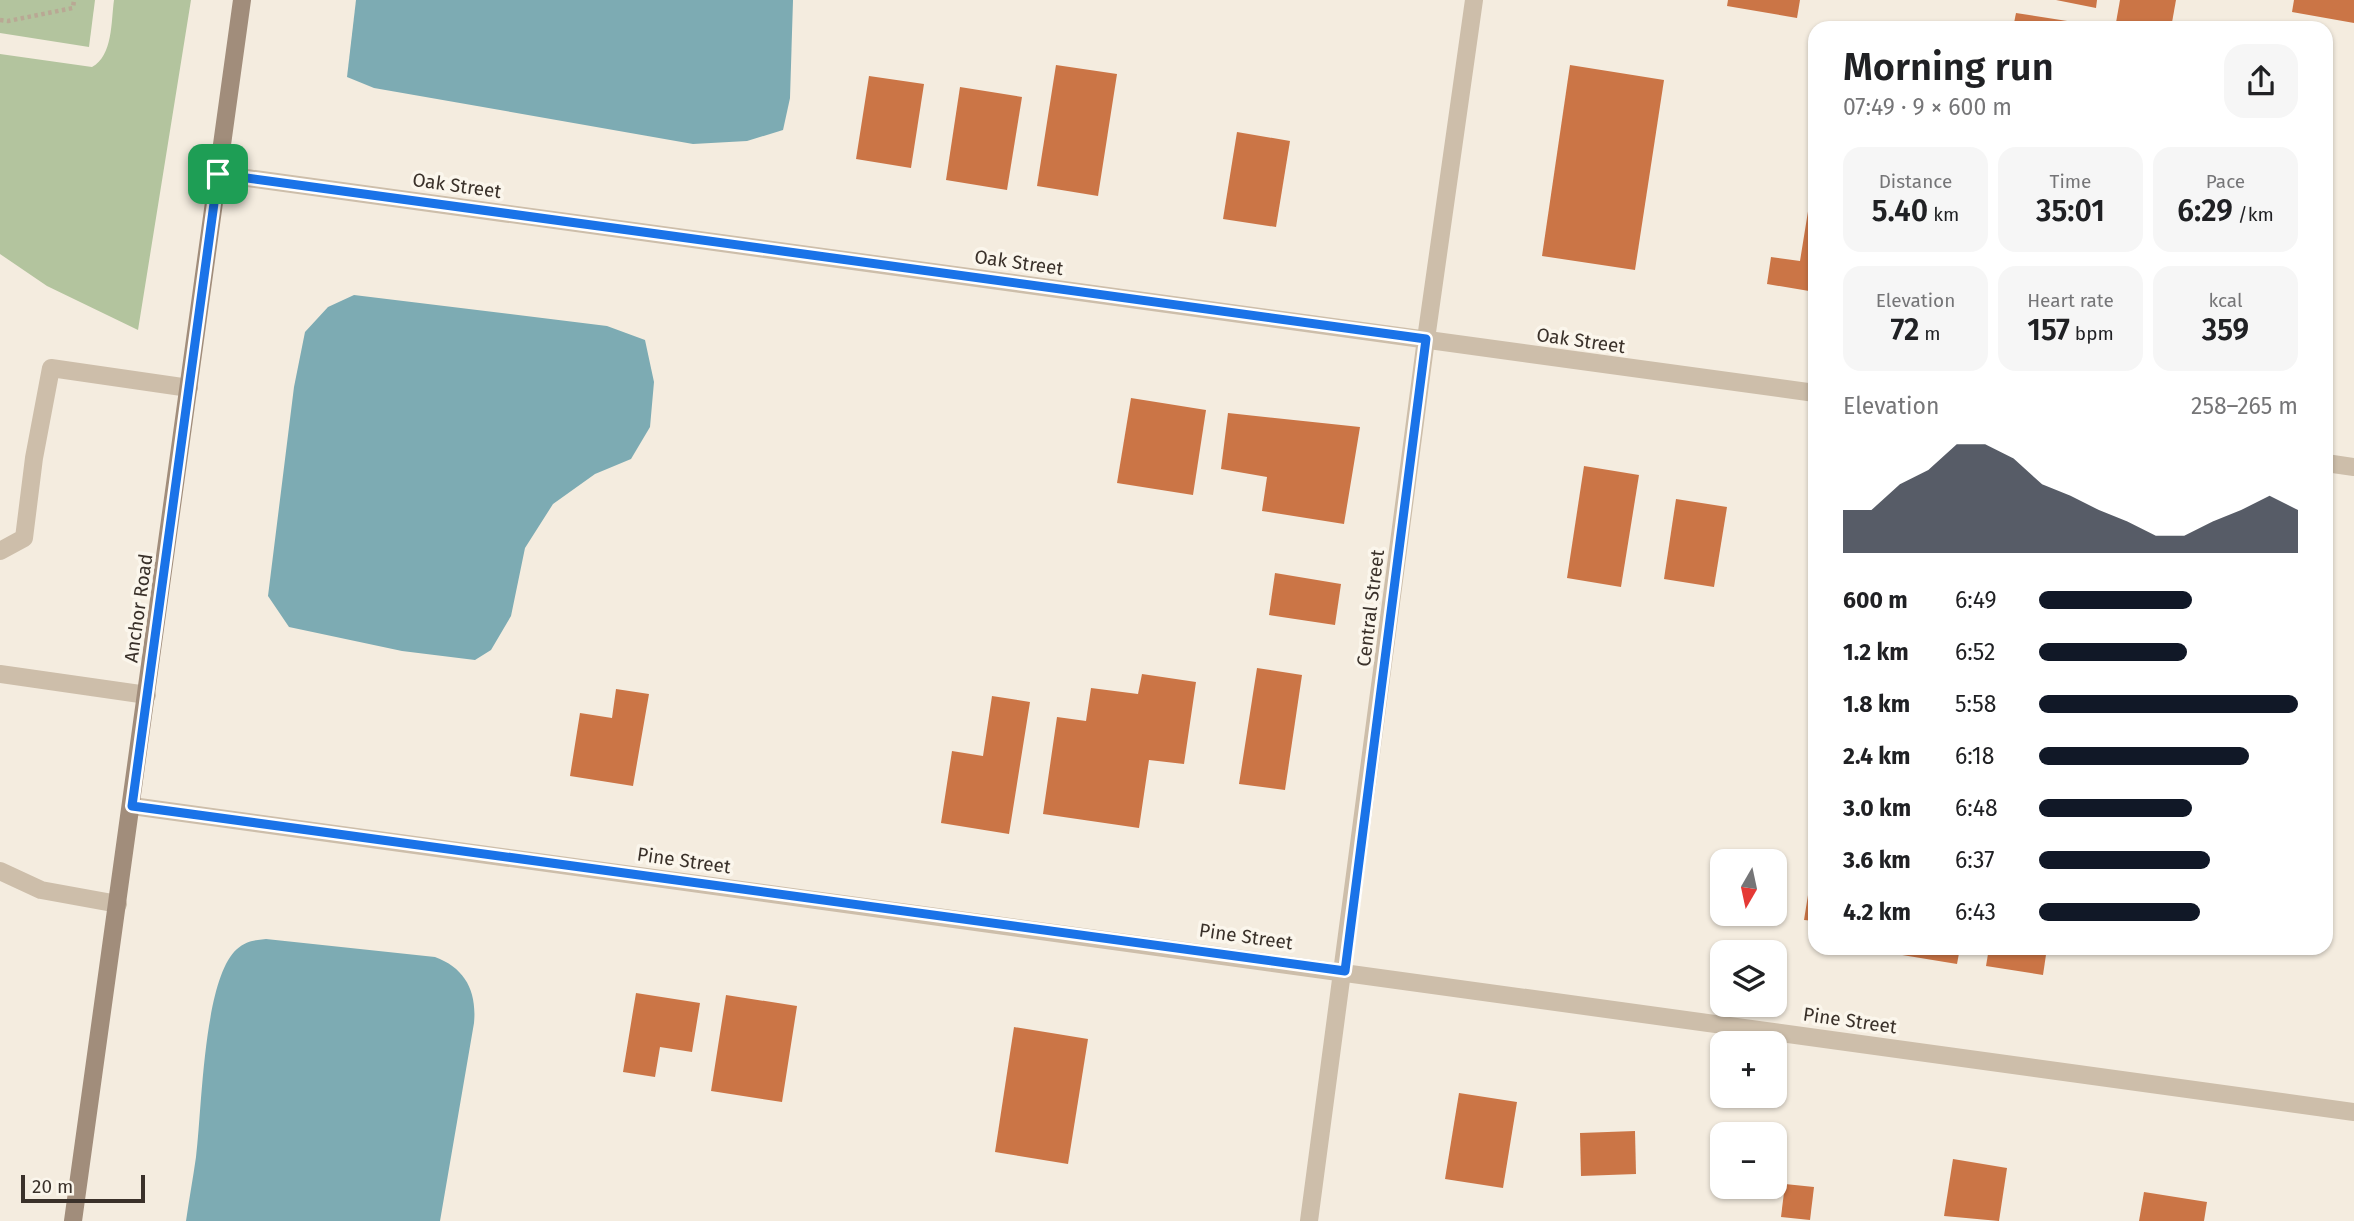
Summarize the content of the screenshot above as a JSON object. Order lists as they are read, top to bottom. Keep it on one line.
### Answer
{"streets":{"street":["Oak Street","Anchor Road","Central Street","Pine Street"]},"crossings":[["Oak Street","Anchor Road"],["Oak Street","Central Street"],["Anchor Road","Pine Street"],["Central Street","Pine Street"]],"scale_bar":"20 m","north":"bottom","page":{"heading":["Morning run","07:49 · 9 × 600 m"],"stats":[["Distance","5.40 km"],["Time","35:01"],["Pace","6:29 /km"],["Elevation","72 m"],["Heart rate","157 bpm"],["kcal","359"]],"chart":["Elevation","258–265 m"],"list":[{"name":"600 m","note":"6:49"},{"name":"1.2 km","note":"6:52"},{"name":"1.8 km","note":"5:58"},{"name":"2.4 km","note":"6:18"},{"name":"3.0 km","note":"6:48"},{"name":"3.6 km","note":"6:37"},{"name":"4.2 km","note":"6:43"}],"map_buttons":["+","−"],"scale":"20 m"}}
